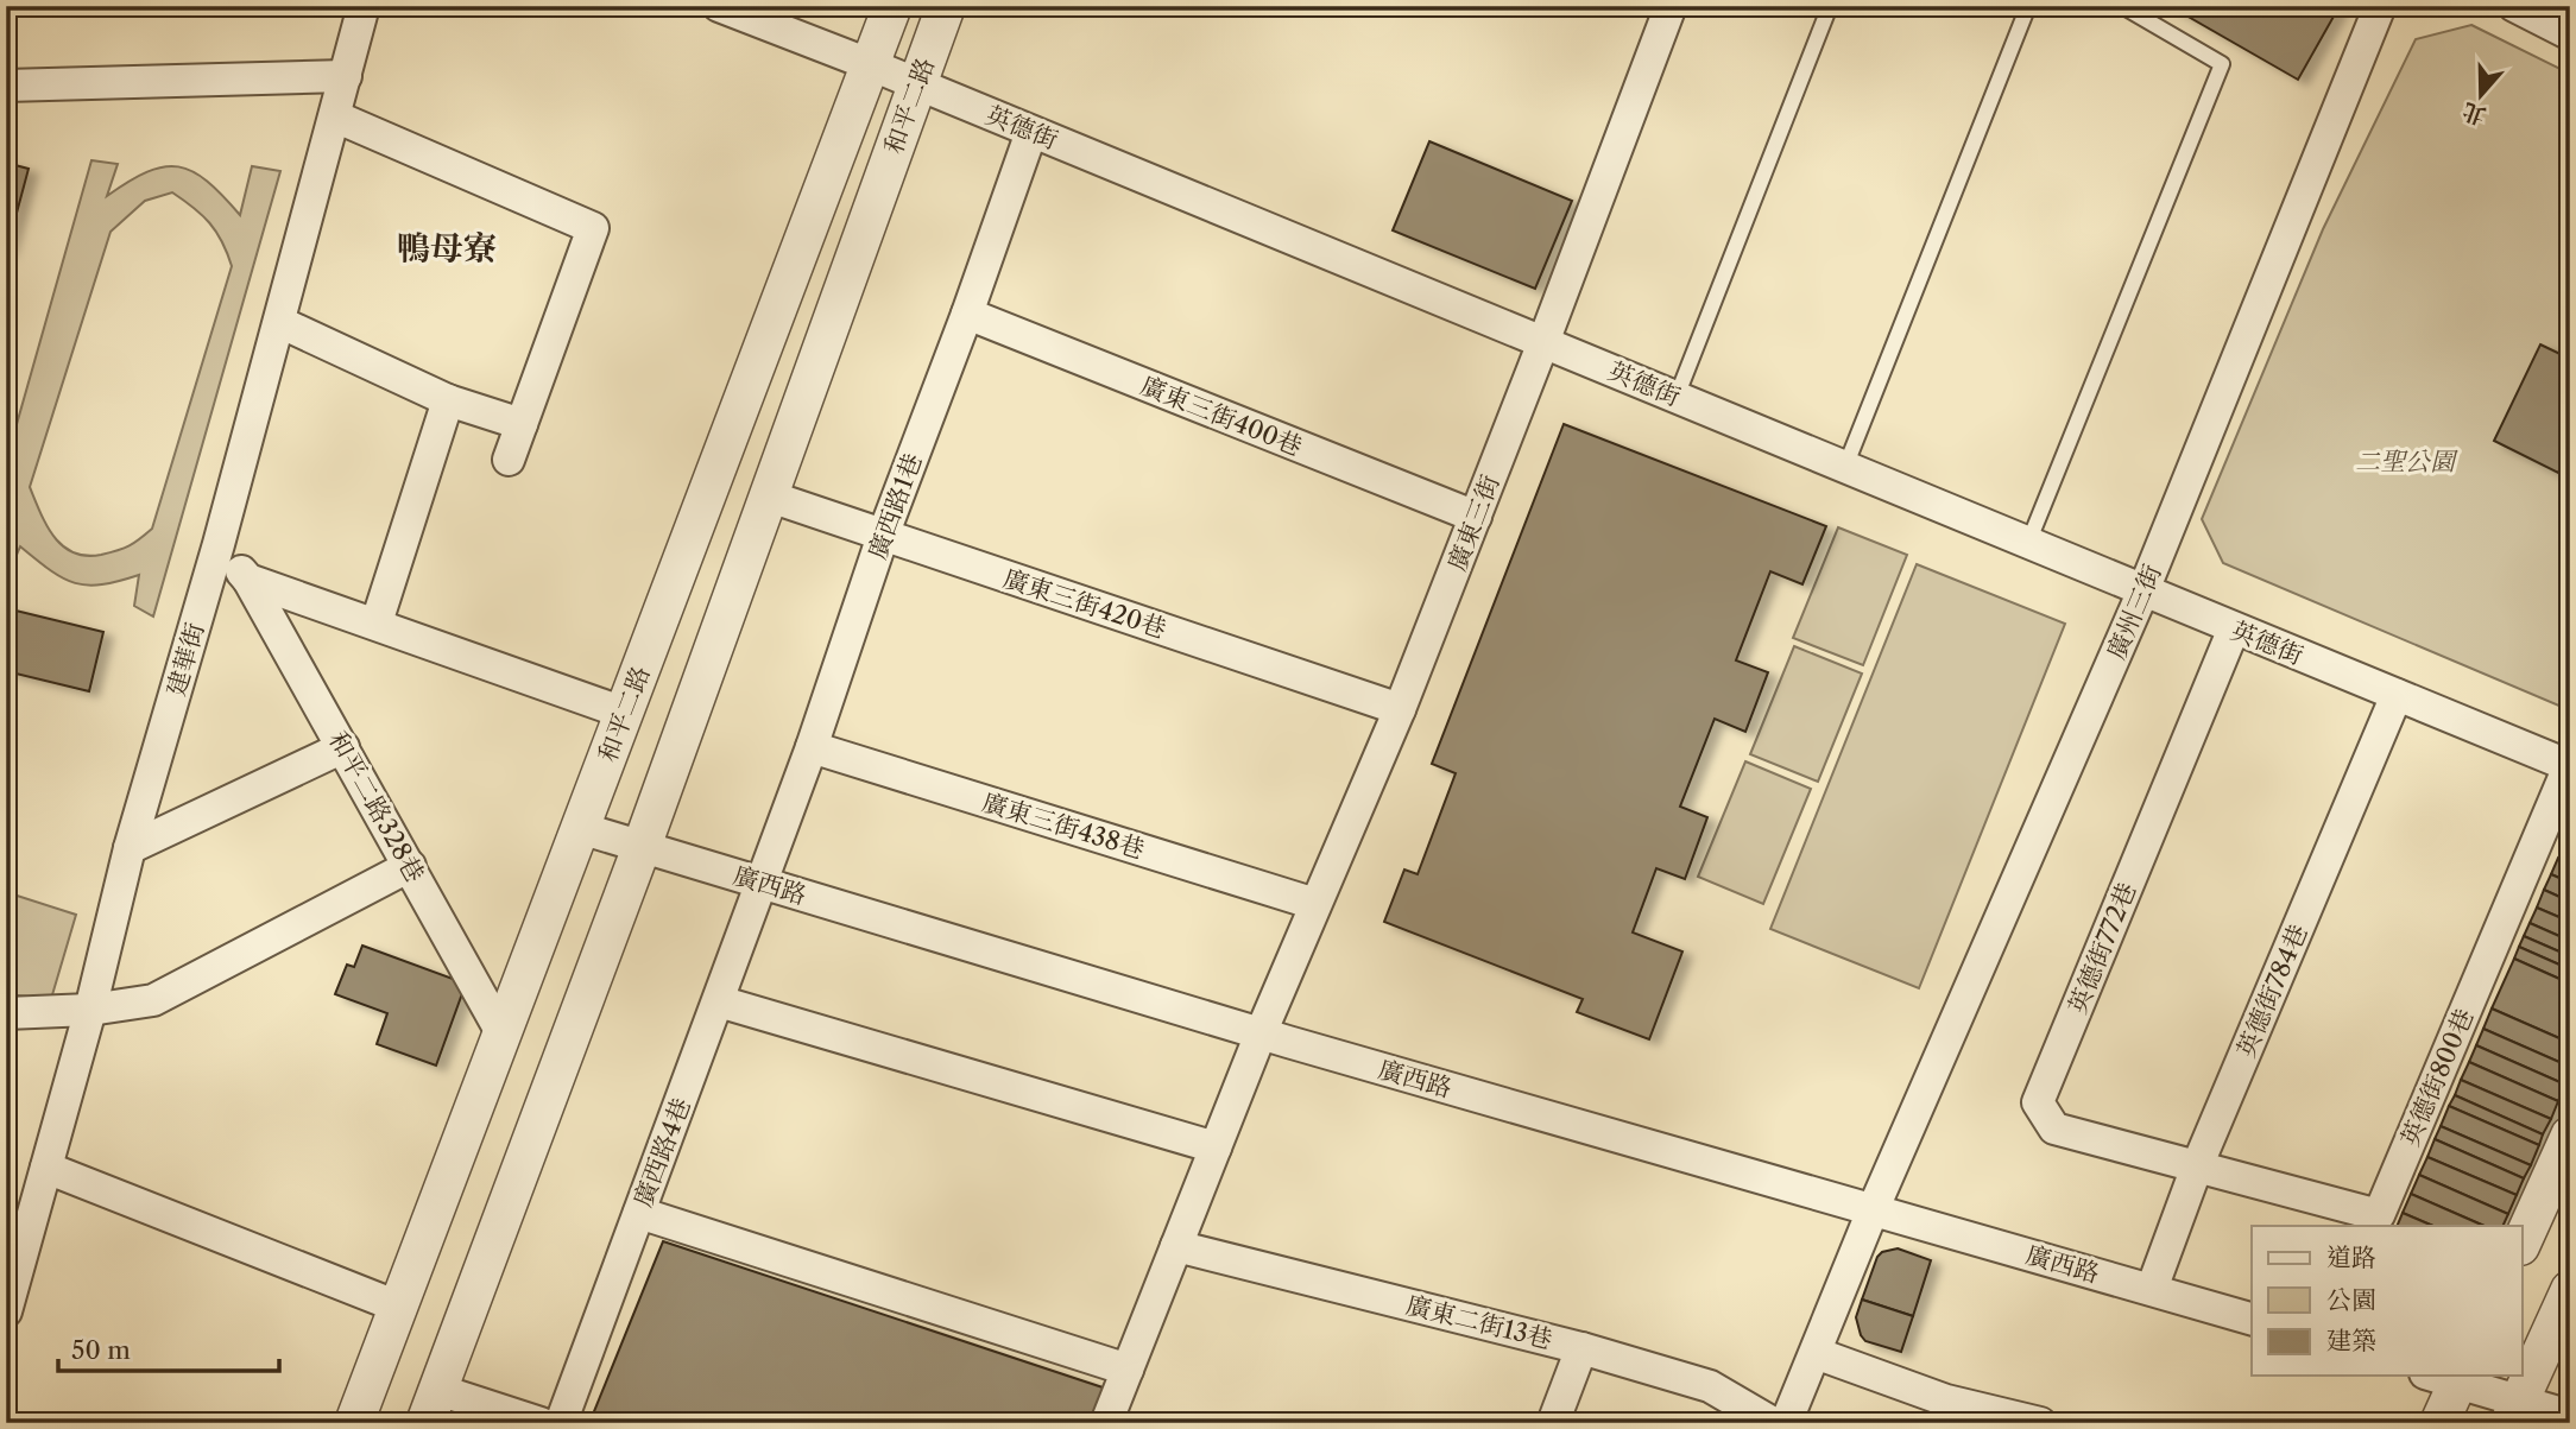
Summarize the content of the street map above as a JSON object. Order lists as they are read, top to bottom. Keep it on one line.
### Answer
{"streets":{"street":["和平二路","英德街","廣東三街400巷","廣西路1巷","廣東三街","廣東三街420巷","廣州三街","建華街","和平二路328巷","廣東三街438巷","廣西路","英德街772巷","英德街784巷","英德街800巷","廣西路4巷","廣東二街13巷"]},"crossings":[["和平二路","英德街"],["和平二路","廣東三街420巷"],["和平二路","和平二路328巷"],["和平二路","廣西路"],["英德街","廣西路1巷"],["英德街","廣東三街"],["英德街","廣州三街"],["英德街","英德街772巷"],["英德街","英德街784巷"],["英德街","英德街800巷"],["廣東三街400巷","廣西路1巷"],["廣東三街400巷","廣東三街"],["廣西路1巷","廣東三街420巷"],["廣西路1巷","廣東三街438巷"],["廣西路1巷","廣西路"],["廣西路1巷","廣西路4巷"],["廣東三街","廣東三街420巷"],["廣東三街","廣東三街438巷"],["廣東三街","廣西路"],["廣東三街","廣東二街13巷"],["廣州三街","廣西路"],["建華街","和平二路328巷"],["廣西路","英德街784巷"],["廣西路","廣西路4巷"],["英德街772巷","英德街784巷"],["英德街772巷","英德街800巷"],["英德街784巷","英德街800巷"]],"districts":["鴨母寮"],"parks":["二聖公園"],"legend":["道路","公園","建築"],"scale_bar":"50 m","north":"bottom"}
